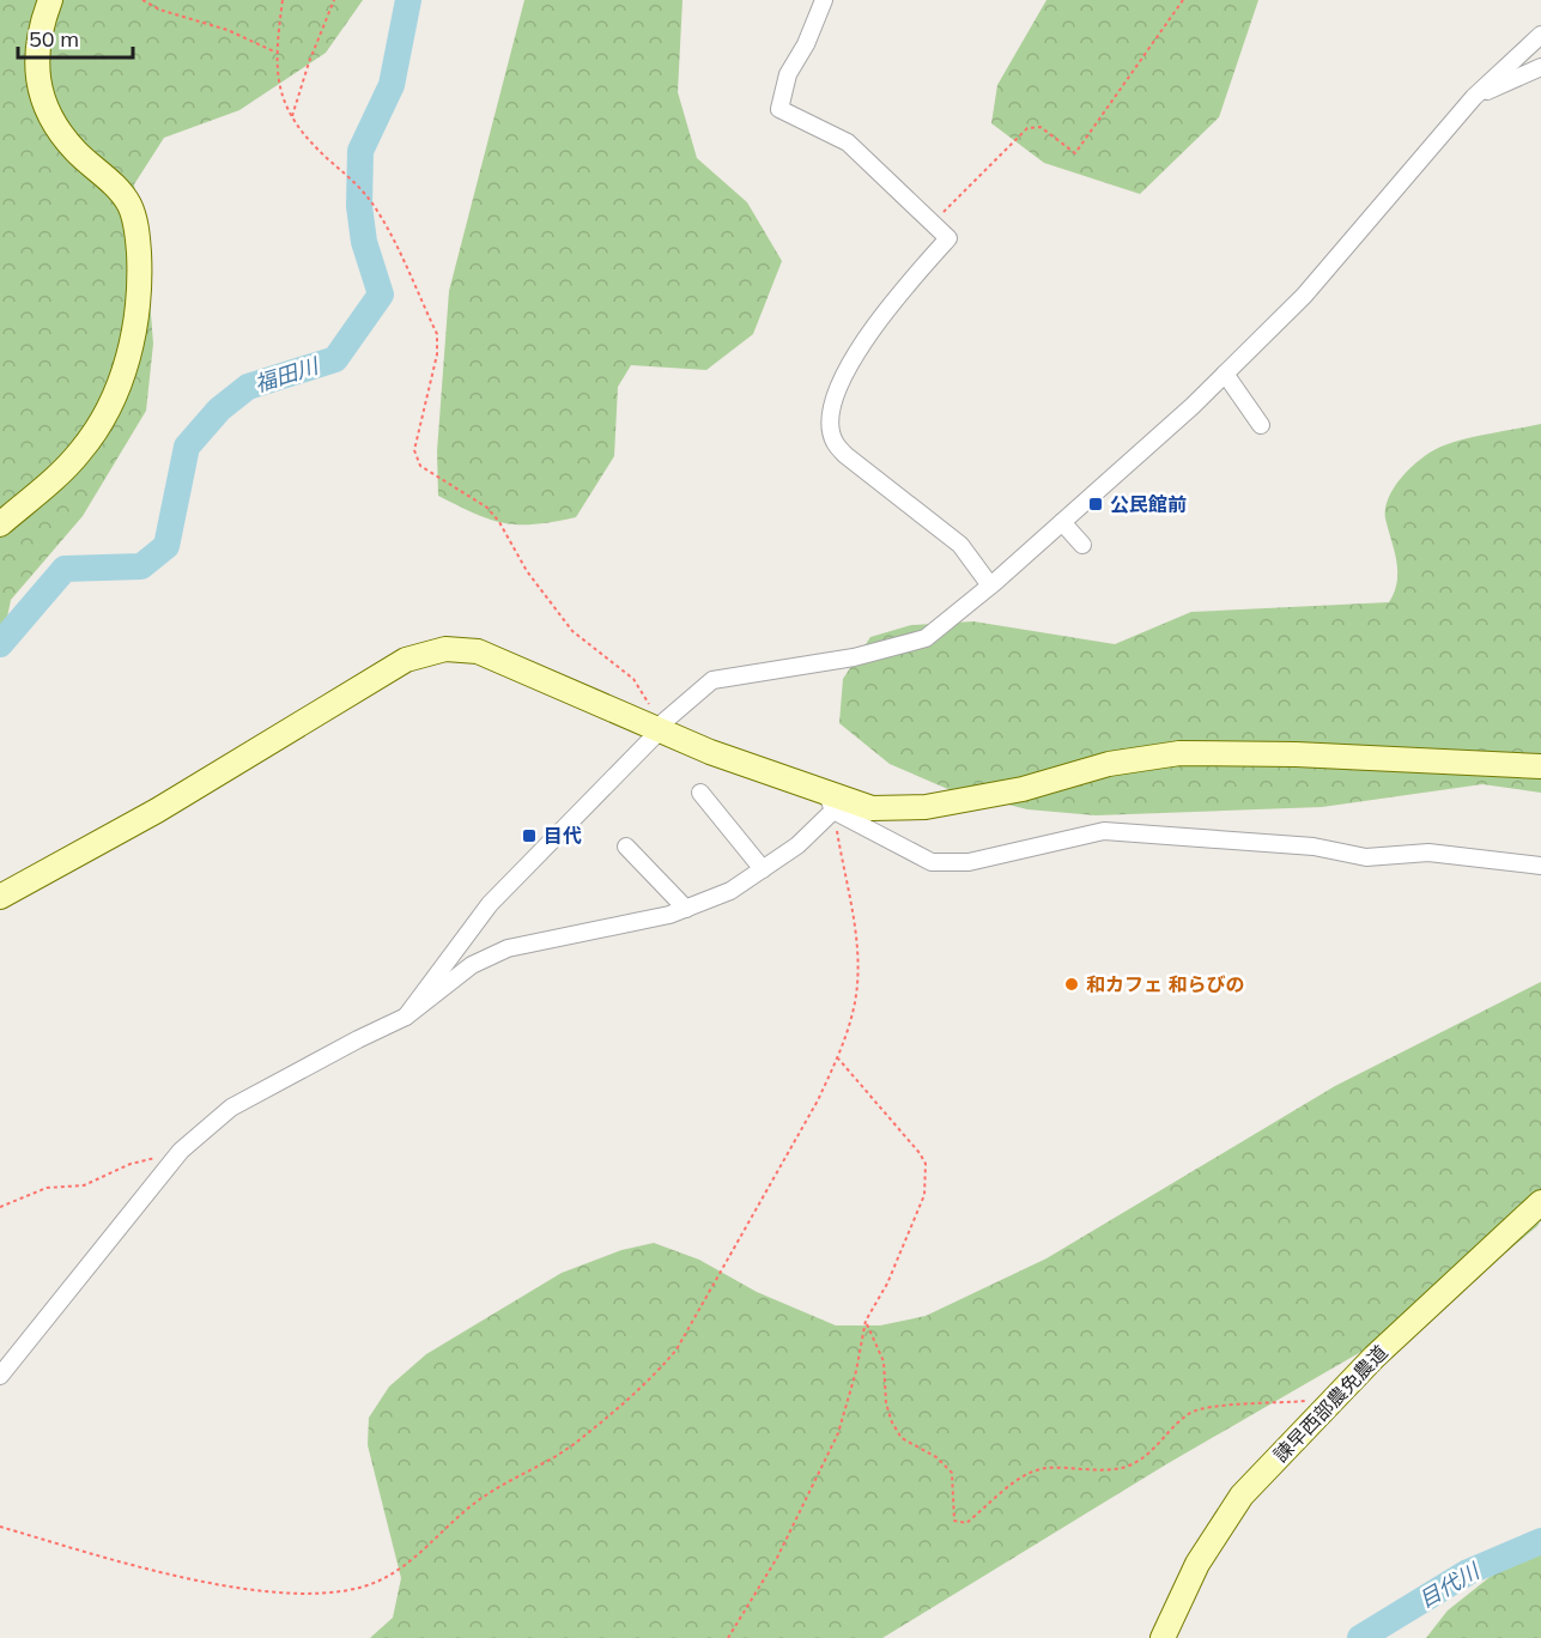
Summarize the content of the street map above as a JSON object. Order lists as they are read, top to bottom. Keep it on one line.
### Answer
{"streets":{"street":["諫早西部農免農道"]},"water":["福田川","目代川"],"places":{"transit":["公民館前","目代"],"other":["和カフェ 和らびの"]},"scale_bar":"50 m"}
